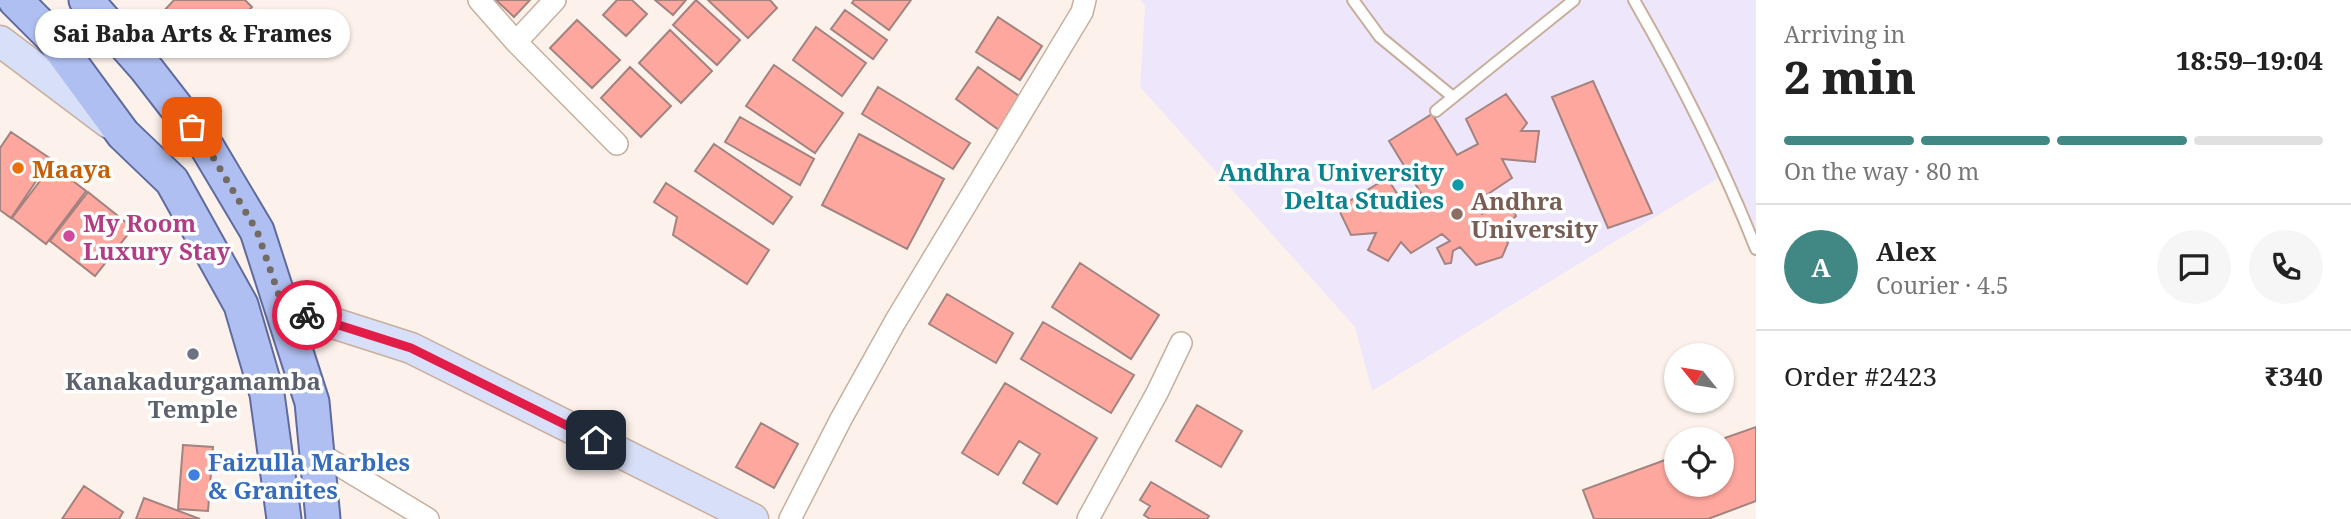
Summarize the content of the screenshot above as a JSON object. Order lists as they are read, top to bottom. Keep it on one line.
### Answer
{"places":["Sai Baba Arts & Frames","Maaya","Andhra University Delta Studies","Andhra University","My Room Luxury Stay","Kanakadurgamamba Temple","Faizulla Marbles & Granites"],"north":"top left","page":{"heading":["2 min","Arriving in","18:59–19:04"],"panel":["Alex","Courier · 4.5","Order #2423","₹340"],"bubble":"Sai Baba Arts & Frames","bar":"On the way · 80 m","round":"A"}}
